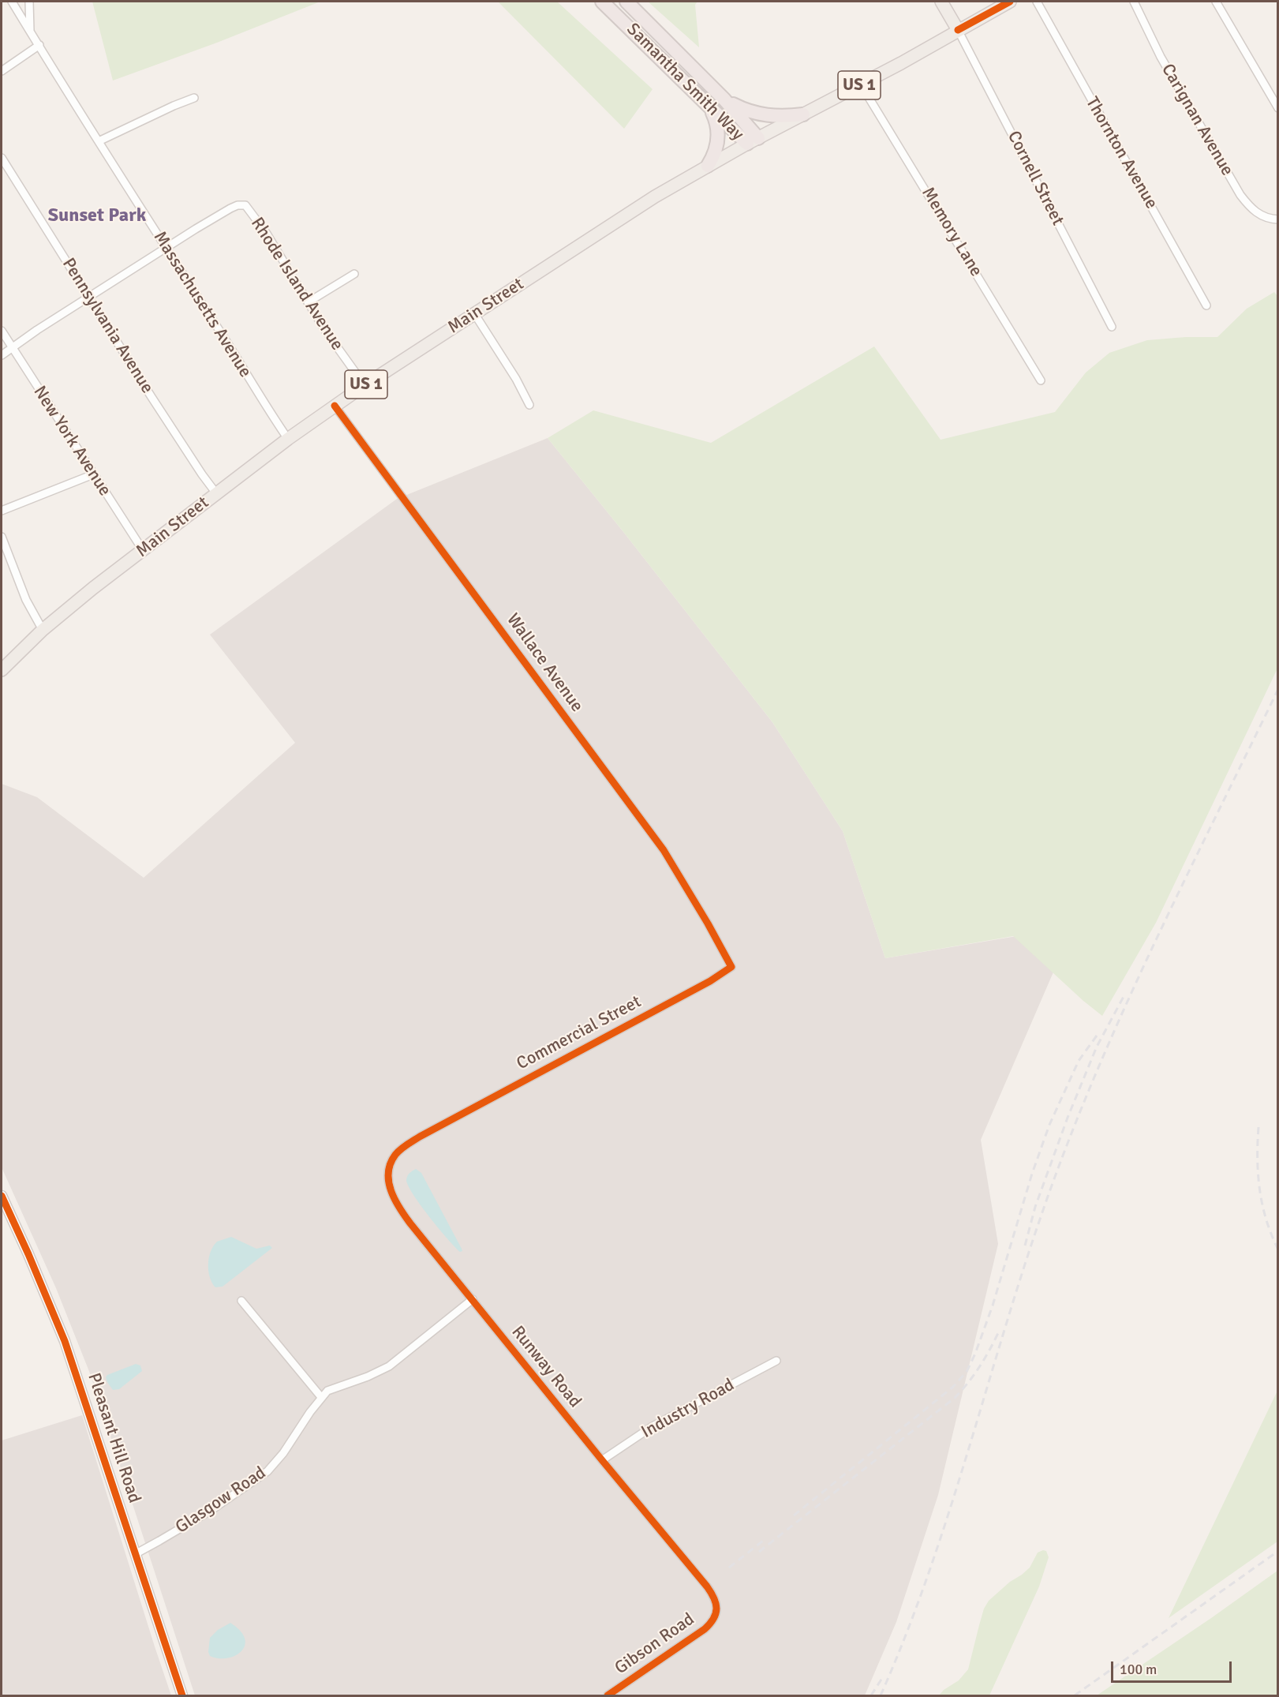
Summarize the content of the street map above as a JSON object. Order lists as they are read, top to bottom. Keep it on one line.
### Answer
{"streets":{"highway":["Samantha Smith Way"],"main road":["US 1","Main Street"],"street":["Carignan Avenue","Thornton Avenue","Cornell Street","Memory Lane","Rhode Island Avenue","Massachusetts Avenue","Pennsylvania Avenue","New York Avenue","Wallace Avenue","Commercial Street","Runway Road","Industry Road","Pleasant Hill Road","Glasgow Road","Gibson Road"]},"crossings":[["Samantha Smith Way","Main Street"],["Cornell Street","Main Street"],["Memory Lane","Main Street"],["Rhode Island Avenue","Massachusetts Avenue"],["Rhode Island Avenue","Main Street"],["Massachusetts Avenue","Main Street"],["Main Street","Pennsylvania Avenue"],["Main Street","New York Avenue"],["Main Street","Wallace Avenue"],["Wallace Avenue","Commercial Street"],["Commercial Street","Runway Road"],["Runway Road","Industry Road"],["Runway Road","Glasgow Road"],["Runway Road","Gibson Road"],["Pleasant Hill Road","Glasgow Road"]],"districts":["Sunset Park"],"scale_bar":"100 m"}
